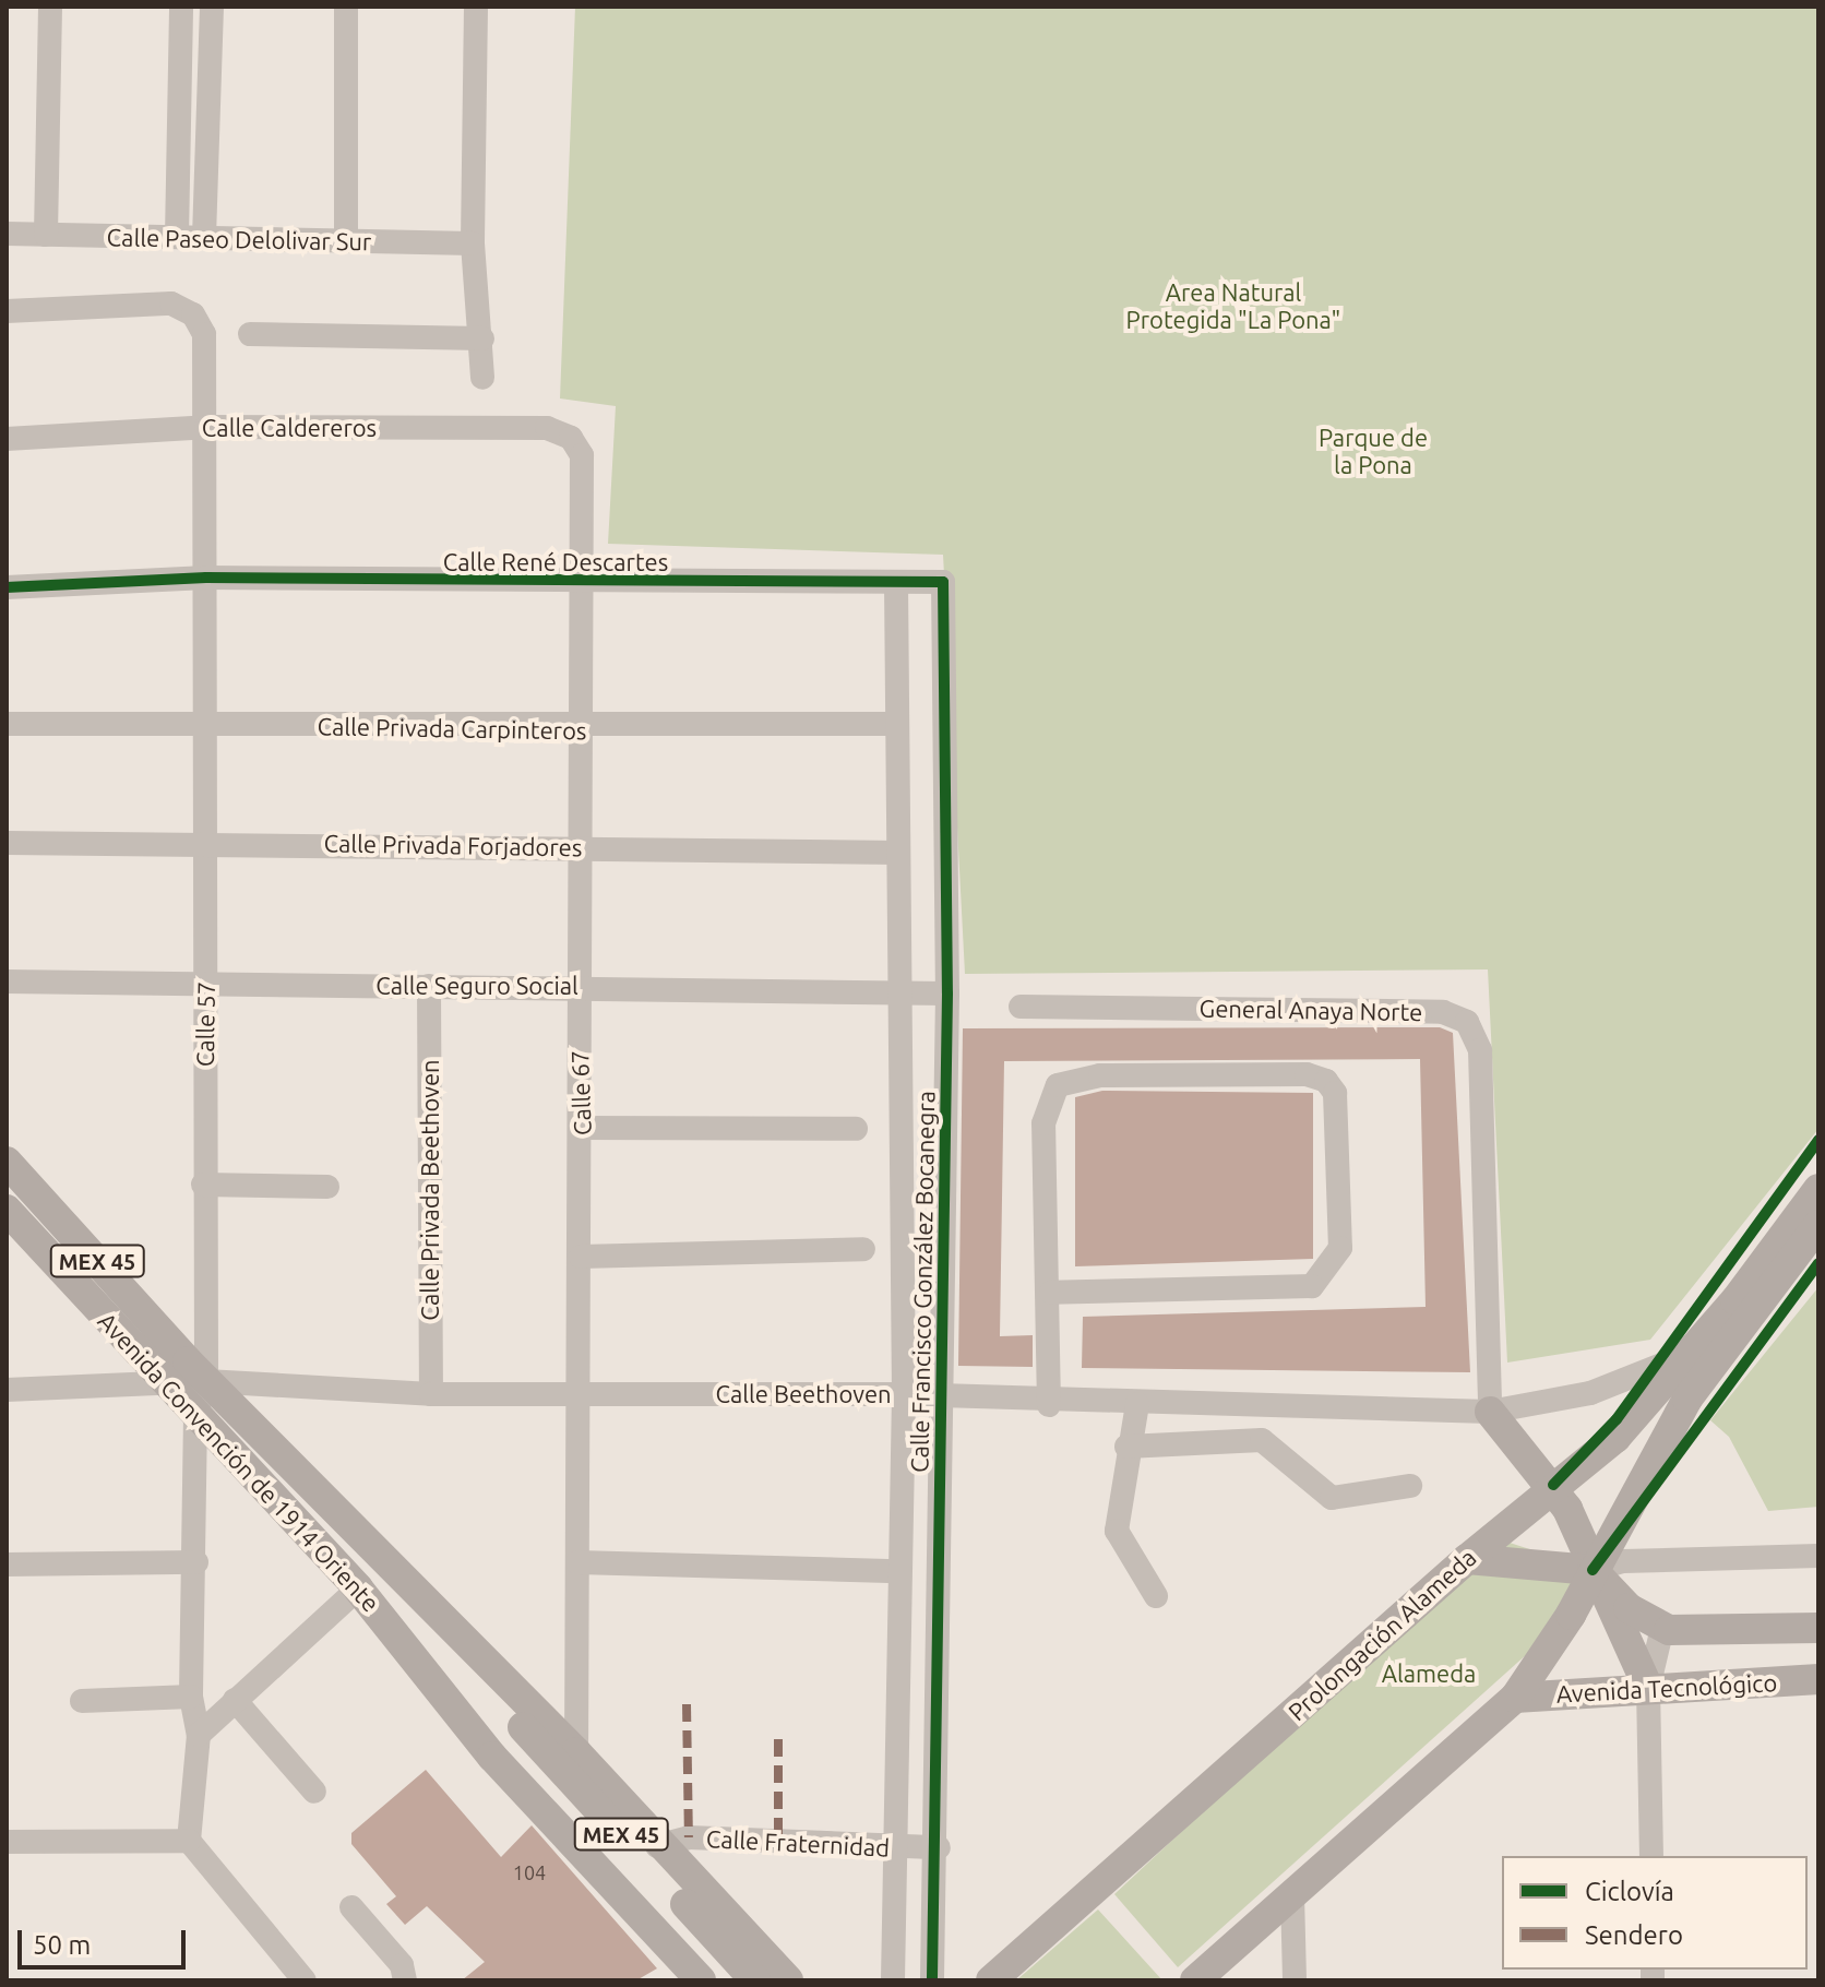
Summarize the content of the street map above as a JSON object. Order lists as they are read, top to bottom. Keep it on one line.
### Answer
{"streets":{"main road":["MEX 45","Avenida Convención de 1914 Oriente","Prolongación Alameda","Avenida Tecnológico"],"street":["Calle Paseo Delolivar Sur","Calle Caldereros","Calle René Descartes","Calle Privada Carpinteros","Calle Privada Forjadores","Calle Seguro Social","General Anaya Norte","Calle 57","Calle 67","Calle Privada Beethoven","Calle Francisco González Bocanegra","Calle Beethoven","Calle Fraternidad"]},"crossings":[["Calle Caldereros","Calle 57"],["Calle Caldereros","Calle 67"],["Calle René Descartes","Calle 57"],["Calle René Descartes","Calle 67"],["Calle René Descartes","Calle Francisco González Bocanegra"],["Calle Privada Carpinteros","Calle 57"],["Calle Privada Carpinteros","Calle 67"],["Calle Privada Carpinteros","Calle Francisco González Bocanegra"],["Calle Privada Forjadores","Calle 57"],["Calle Privada Forjadores","Calle 67"],["Calle Privada Forjadores","Calle Francisco González Bocanegra"],["Calle Seguro Social","Calle 57"],["Calle Seguro Social","Calle 67"],["Calle Seguro Social","Calle Privada Beethoven"],["Calle Seguro Social","Calle Francisco González Bocanegra"],["General Anaya Norte","Calle Beethoven"],["Calle 57","Calle Beethoven"],["Calle 57","Avenida Convención de 1914 Oriente"],["Calle 67","Calle Beethoven"],["Calle 67","Avenida Convención de 1914 Oriente"],["Calle Privada Beethoven","Calle Beethoven"],["Calle Francisco González Bocanegra","Calle Beethoven"],["Calle Francisco González Bocanegra","Calle Fraternidad"],["Calle Beethoven","Avenida Convención de 1914 Oriente"],["Calle Beethoven","Prolongación Alameda"],["Avenida Convención de 1914 Oriente","Calle Fraternidad"]],"parks":["Area Natural Protegida \"La Pona\"","Parque de la Pona","Alameda"],"house_numbers":["104"],"legend":["Ciclovía","Sendero"],"scale_bar":"50 m"}
